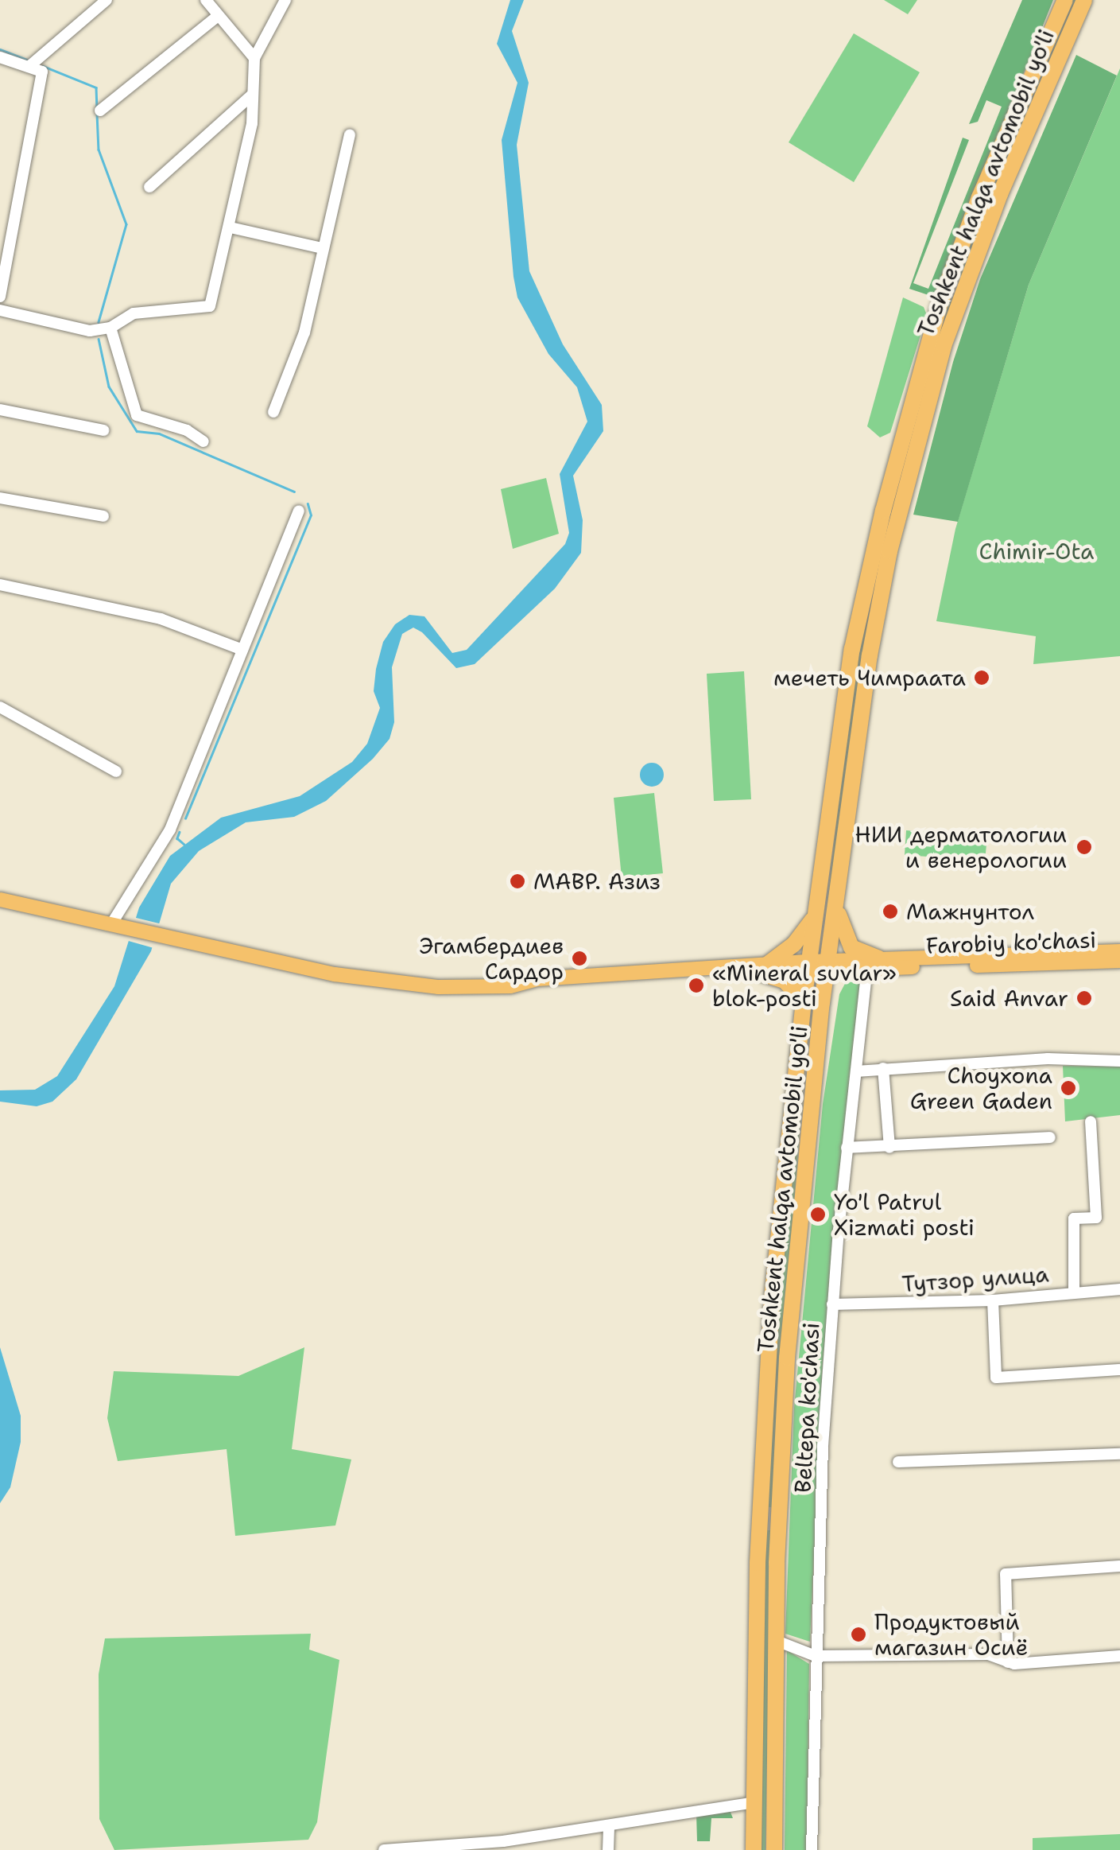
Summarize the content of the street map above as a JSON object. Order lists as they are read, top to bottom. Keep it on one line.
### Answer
{"streets":{"highway":["Toshkent halqa avtomobil yo'li"],"main road":["Farobiy ko'chasi"],"street":["Тутзор улица","Beltepa ko'chasi"]},"crossings":[["Toshkent halqa avtomobil yo'li","Farobiy ko'chasi"],["Farobiy ko'chasi","Beltepa ko'chasi"],["Тутзор улица","Beltepa ko'chasi"]],"parks":["Chimir-Ota"],"places":["мечеть Чимраата","НИИ дерматологии и венерологии","МАВР. Азиз","Мажнунтол","Эгамбердиев Сардор","«Mineral suvlar» blok-posti","Said Anvar","Choyxona Green Gaden","Yo'l Patrul Xizmati posti","Продуктовый магазин Осиё"]}
